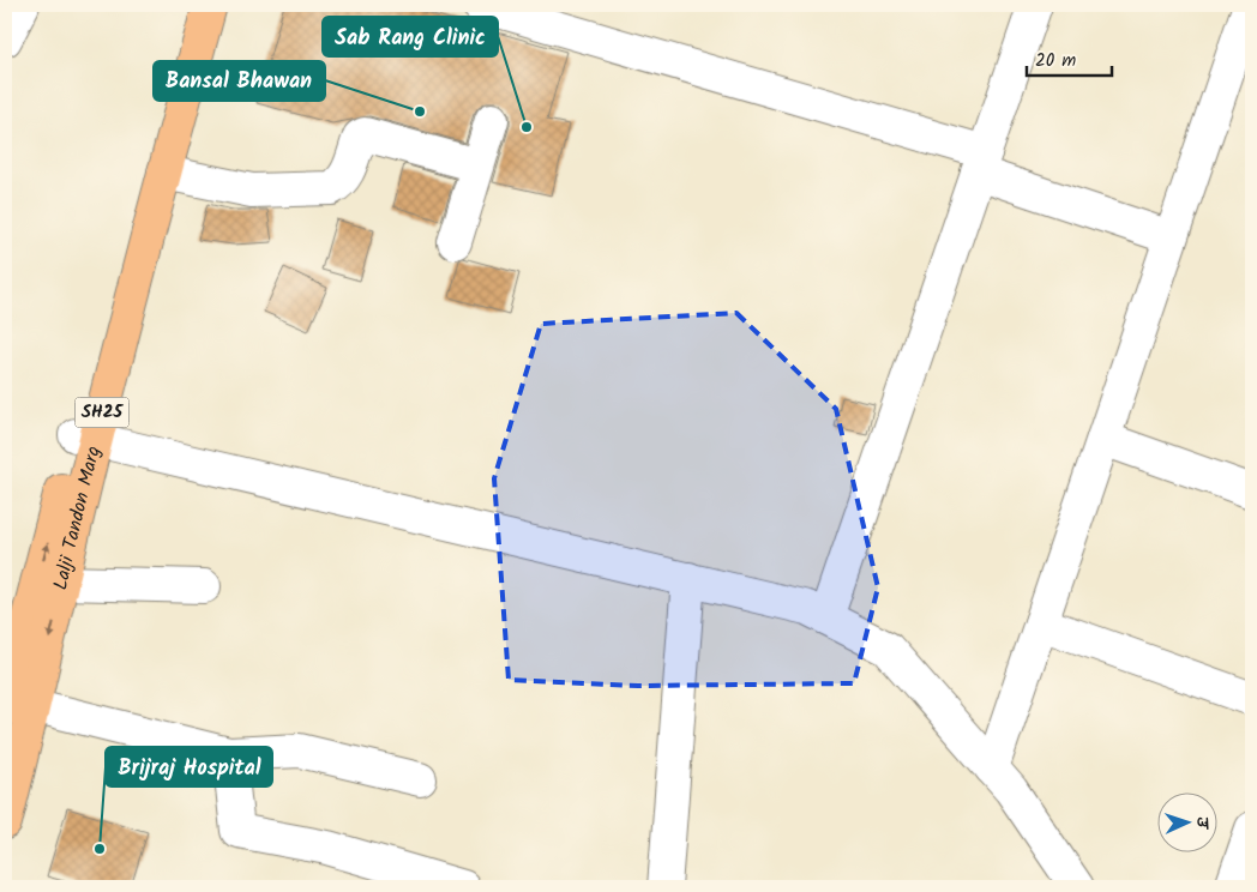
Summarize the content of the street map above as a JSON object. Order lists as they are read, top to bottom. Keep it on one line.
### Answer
{"streets":{"main road":["SH25","Lalji Tandon Marg"]},"places":["Bansal Bhawan","Sab Rang Clinic","Brijraj Hospital"],"scale_bar":"20 m","north":"right"}
